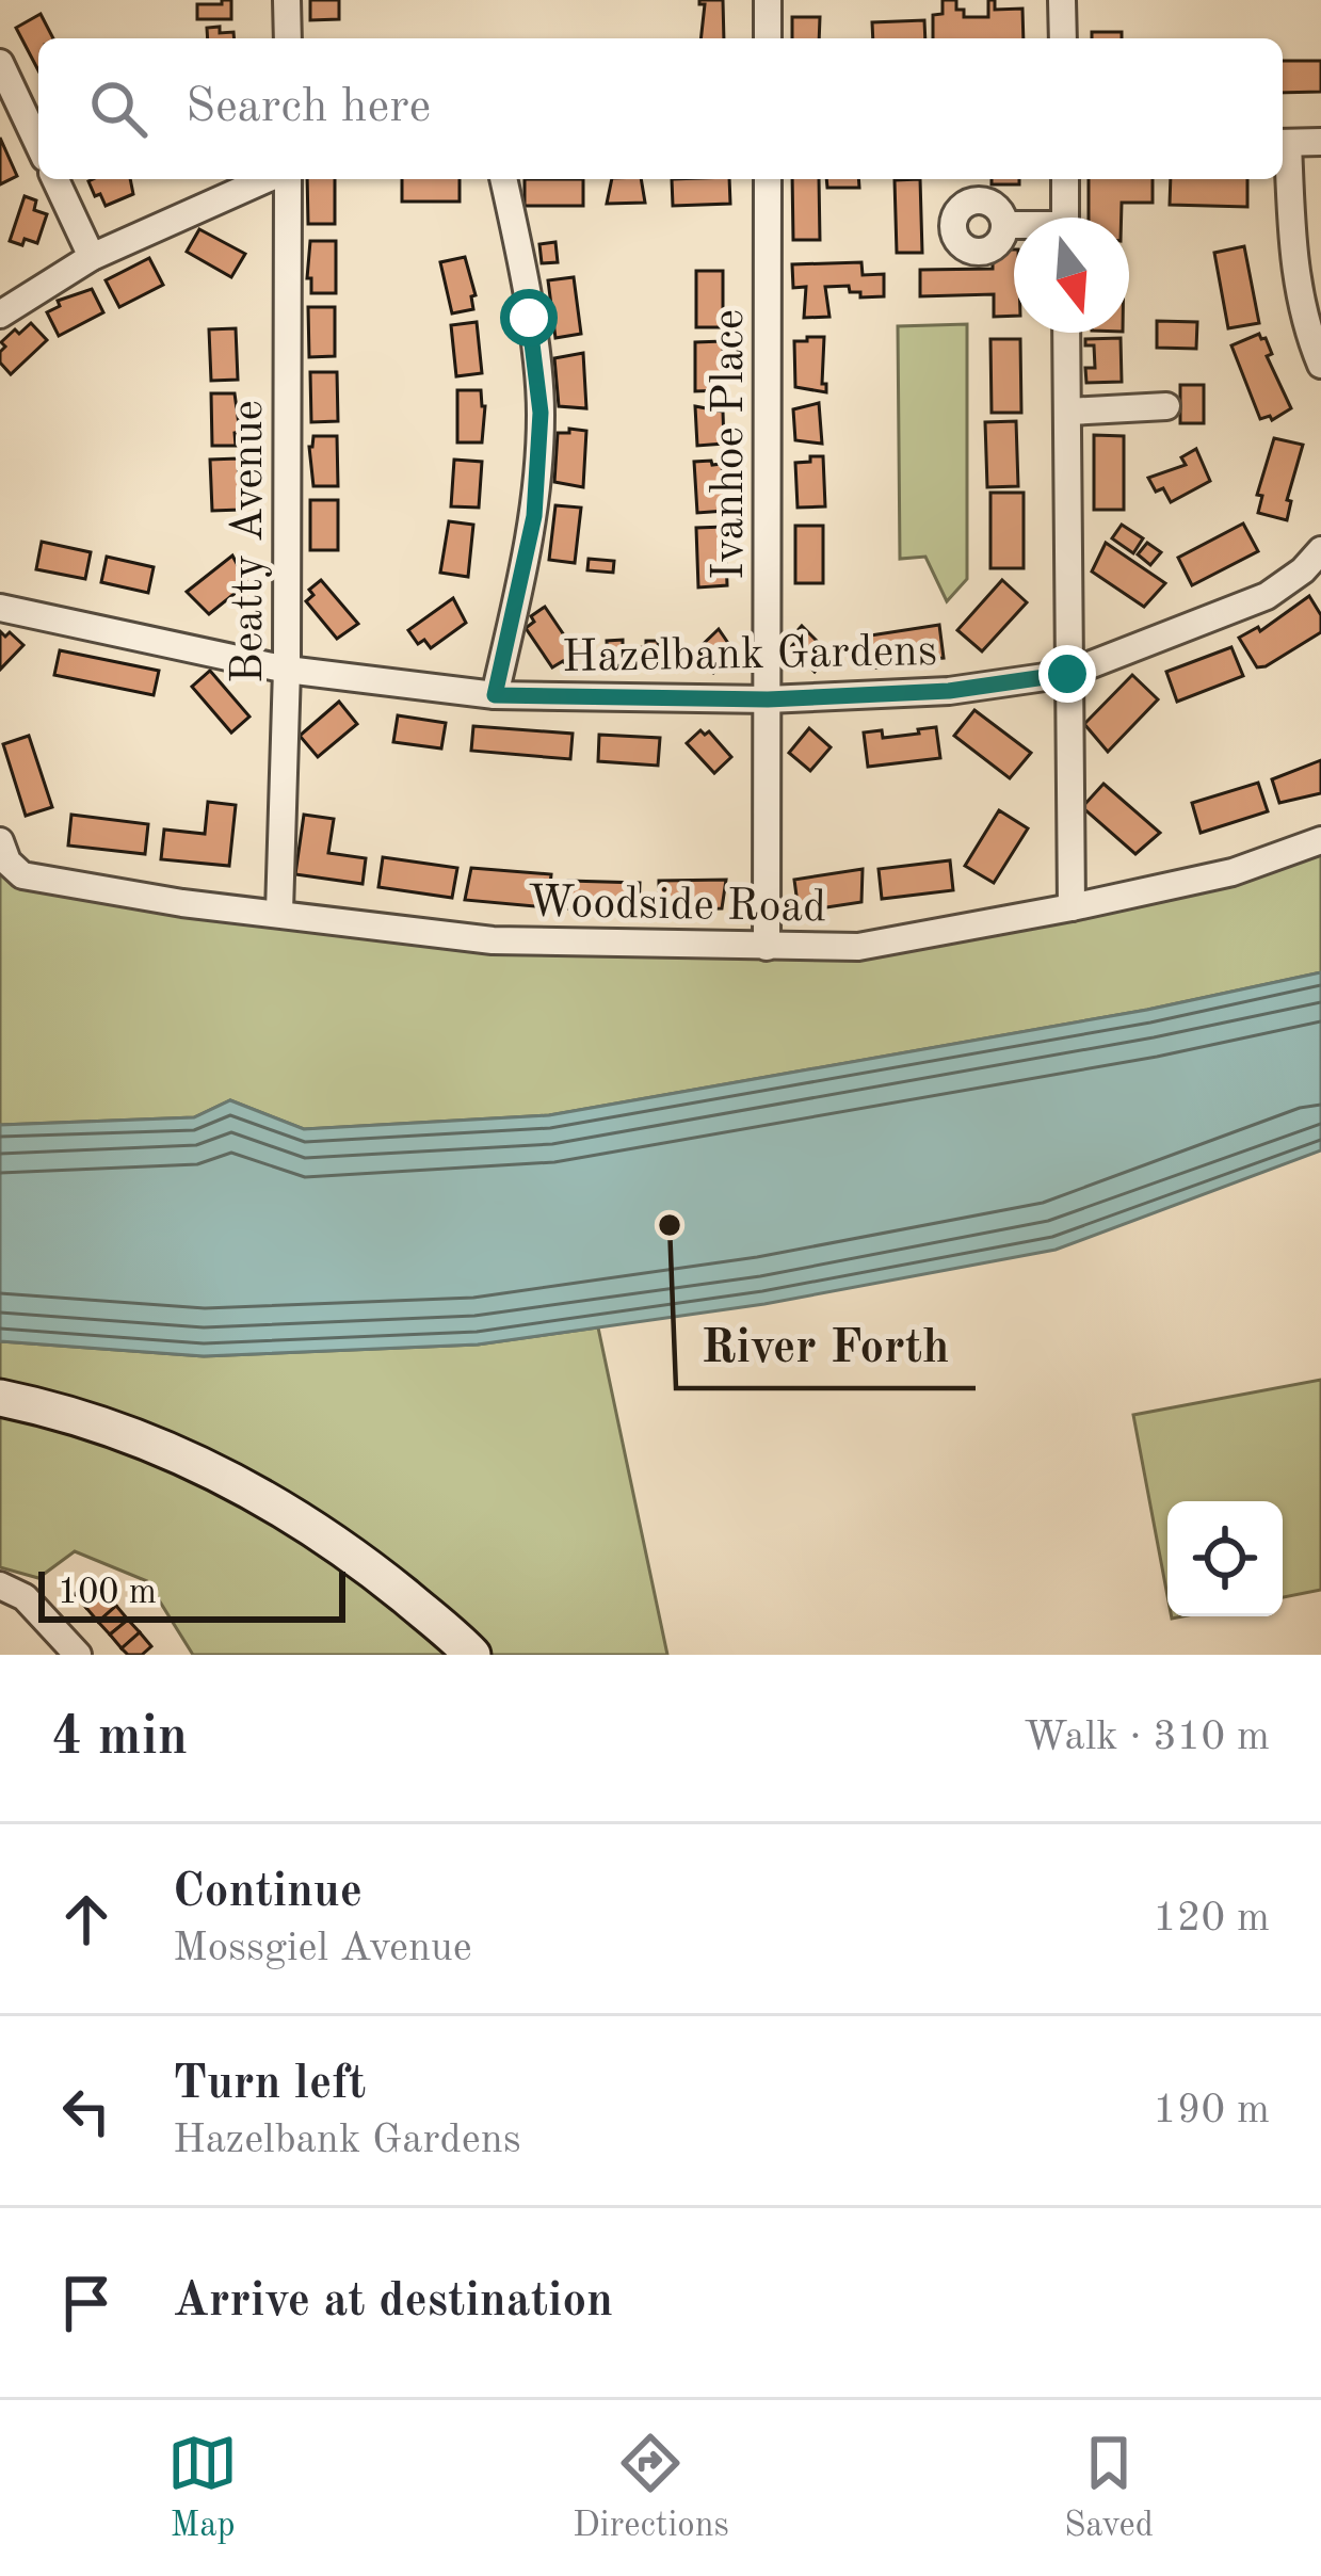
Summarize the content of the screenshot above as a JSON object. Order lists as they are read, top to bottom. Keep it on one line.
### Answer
{"streets":{"street":["Ivanhoe Place","Beatty Avenue","Hazelbank Gardens","Woodside Road"]},"crossings":[["Ivanhoe Place","Hazelbank Gardens"],["Ivanhoe Place","Woodside Road"],["Beatty Avenue","Hazelbank Gardens"],["Beatty Avenue","Woodside Road"]],"places":["River Forth"],"scale_bar":"100 m","north":"bottom","page":{"search":"Search here","scale":"100 m","heading":["4 min","Walk · 310 m"],"list":[["Continue","Mossgiel Avenue","120 m"],["Turn left","Hazelbank Gardens","190 m"],"Arrive at destination"],"nav":["Map","Directions","Saved"]}}
